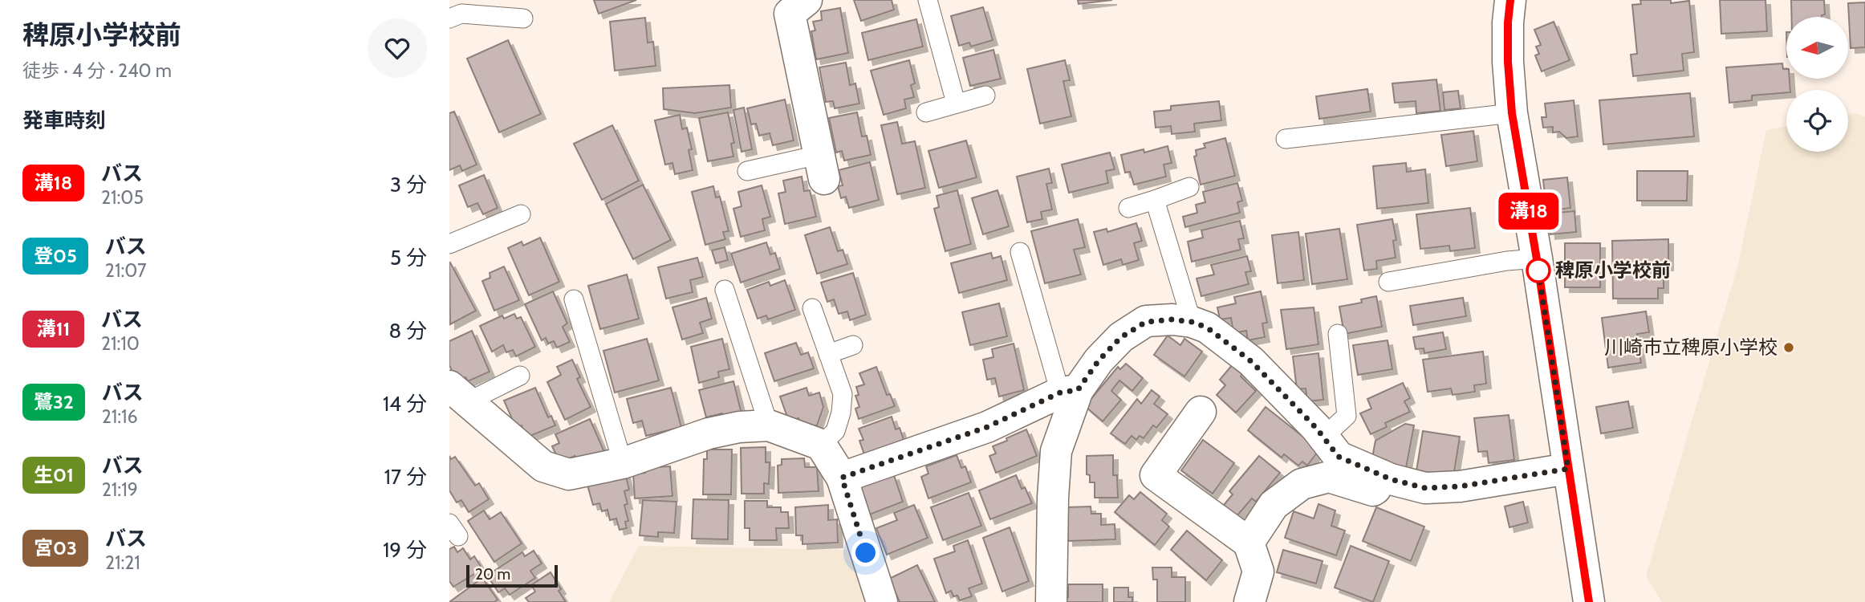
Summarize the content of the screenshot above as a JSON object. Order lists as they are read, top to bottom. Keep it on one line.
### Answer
{"places":["稗原小学校前","川崎市立稗原小学校"],"lines":["bus line 溝18"],"scale_bar":"20 m","north":"left","page":{"heading":[["稗原小学校前","徒歩 · 4 分 · 240 m"],"発車時刻"],"on_map":"溝18","list":[{"mark":"溝18","name":"バス","note":"21:05","value":"3 分"},{"mark":"登05","name":"バス","note":"21:07","value":"5 分"},{"mark":"溝11","name":"バス","note":"21:10","value":"8 分"},{"mark":"鷺32","name":"バス","note":"21:16","value":"14 分"},{"mark":"生01","name":"バス","note":"21:19","value":"17 分"},{"mark":"宮03","name":"バス","note":"21:21","value":"19 分"}],"scale":"20 m"}}
